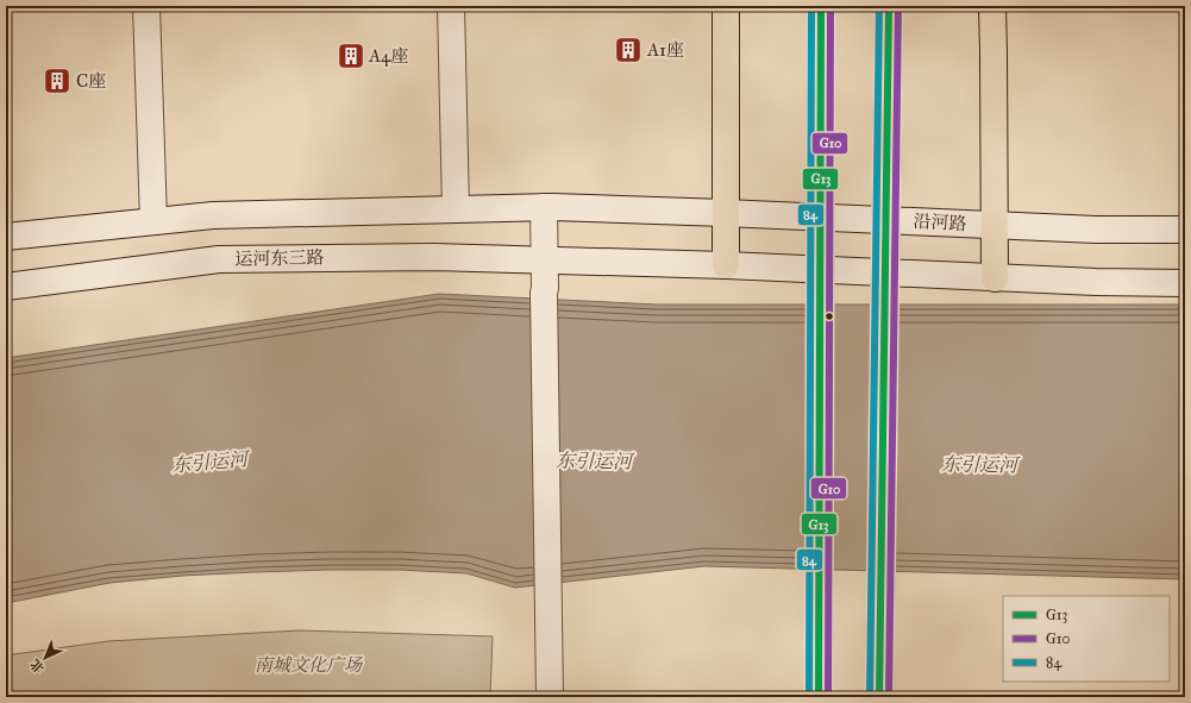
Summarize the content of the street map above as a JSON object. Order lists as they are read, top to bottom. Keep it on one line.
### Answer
{"streets":{"street":["沿河路","运河东三路"]},"water":["东引运河"],"parks":["南城文化广场"],"places":{"building":["A1座","A4座","C座"]},"lines":["transit line G13","transit line G10","transit line 84"],"legend":["G13","G10","84"],"north":"bottom left"}
